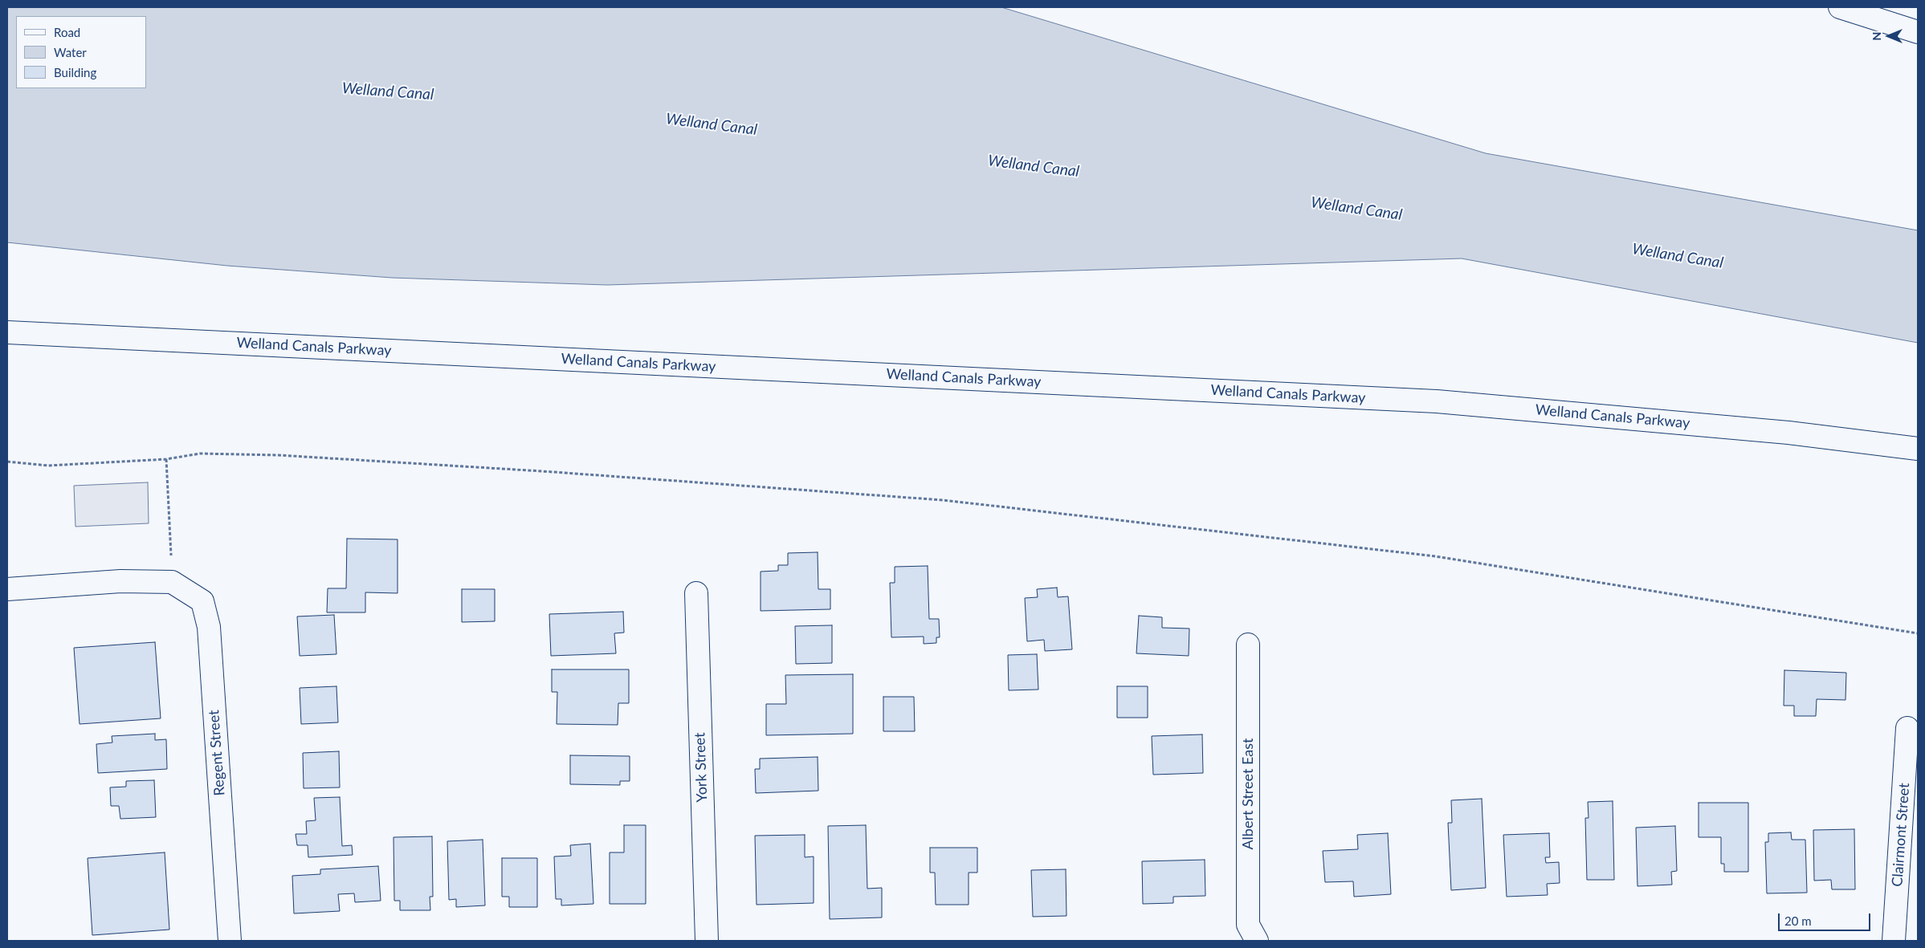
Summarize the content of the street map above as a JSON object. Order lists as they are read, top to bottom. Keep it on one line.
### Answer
{"streets":{"street":["Welland Canals Parkway","Regent Street","York Street","Albert Street East","Clairmont Street"]},"water":["Welland Canal"],"legend":["Road","Water","Building"],"scale_bar":"20 m","north":"left"}
